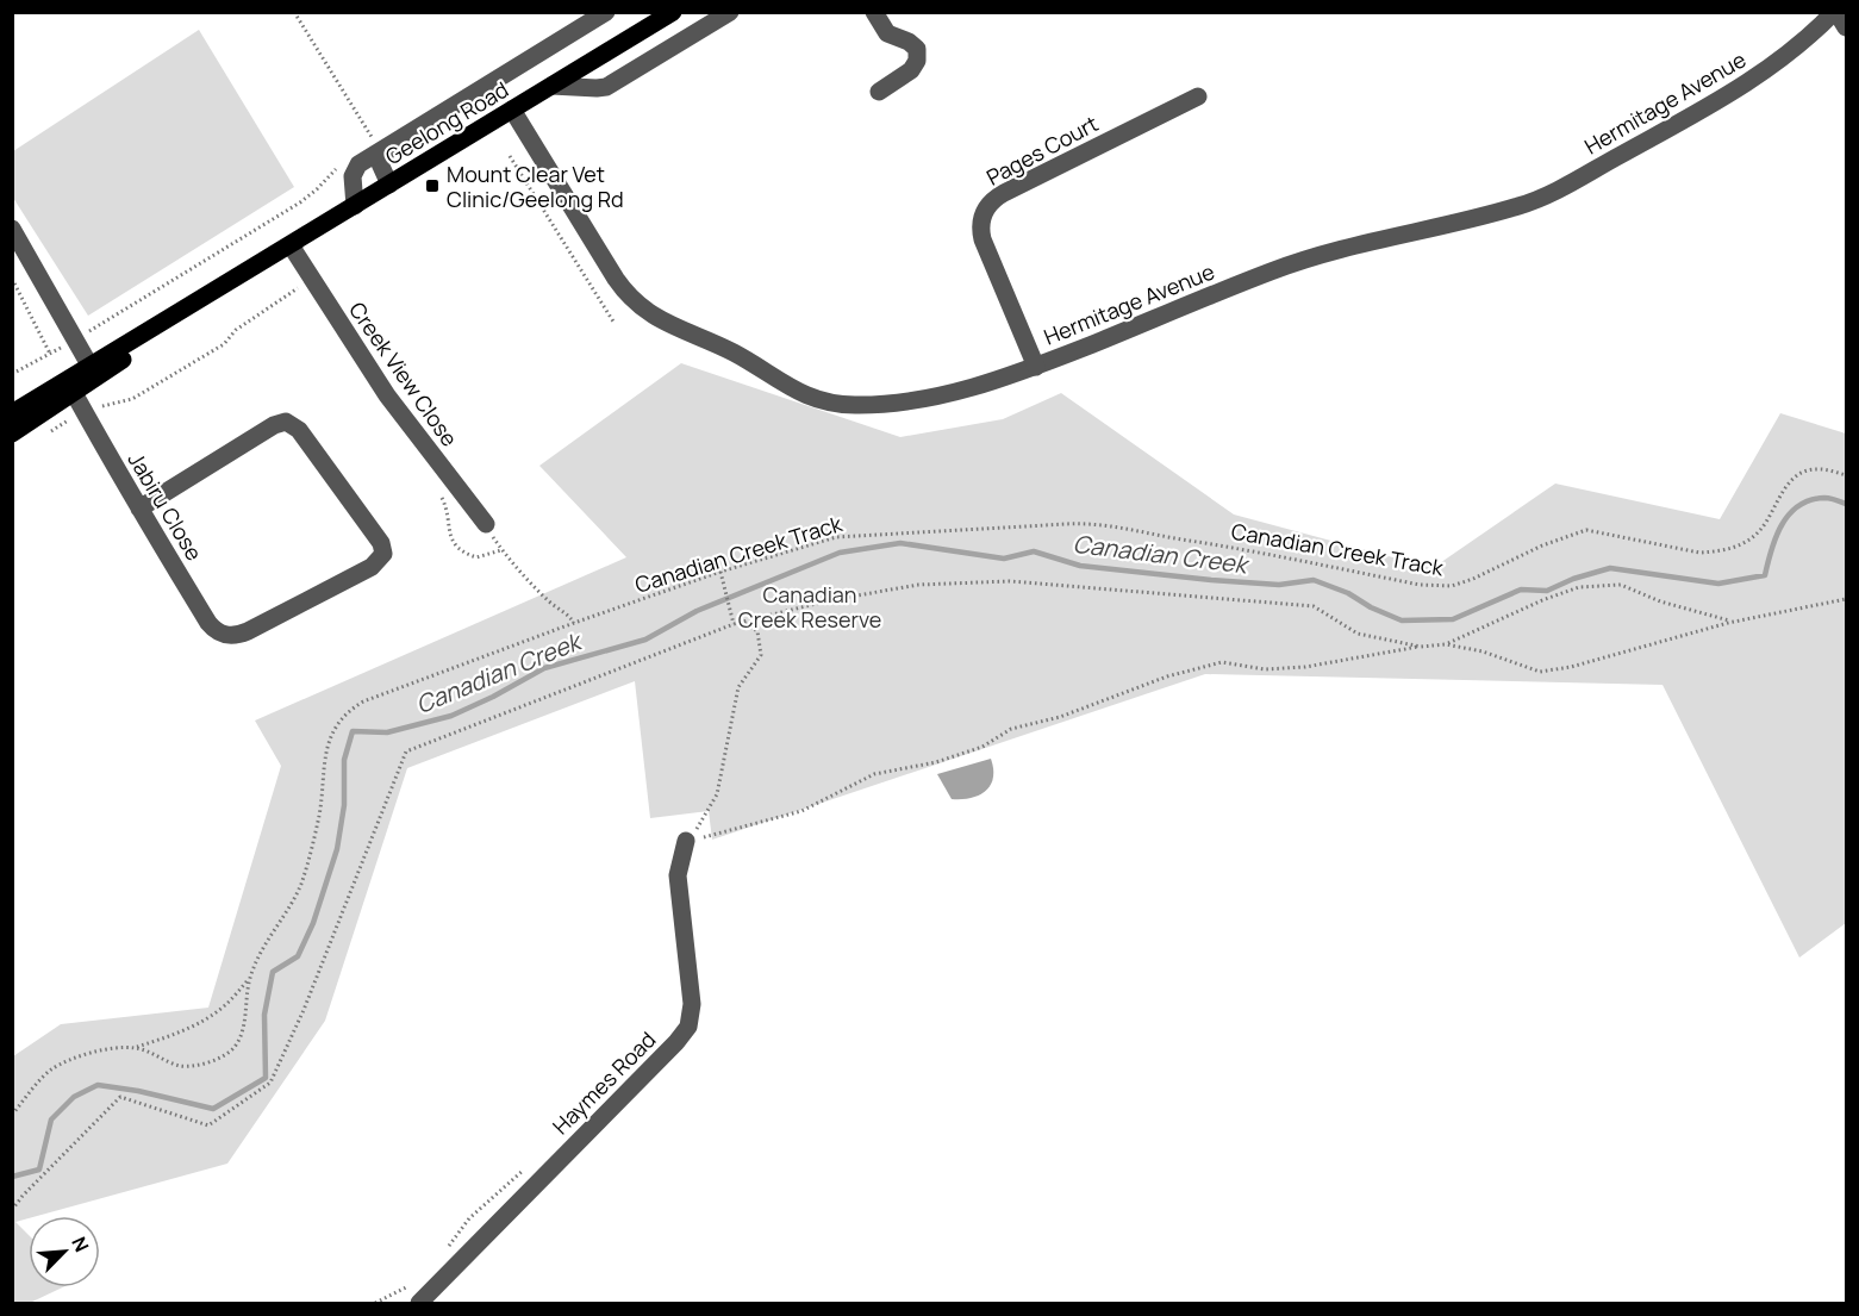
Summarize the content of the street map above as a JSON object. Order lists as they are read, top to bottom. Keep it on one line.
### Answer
{"streets":{"main road":["Geelong Road"],"street":["Hermitage Avenue","Pages Court","Creek View Close","Jabiru Close","Haymes Road"],"path":["Canadian Creek Track"]},"crossings":[["Hermitage Avenue","Geelong Road"],["Hermitage Avenue","Pages Court"],["Geelong Road","Creek View Close"],["Geelong Road","Jabiru Close"]],"water":["Canadian Creek"],"parks":["Canadian Creek Reserve"],"places":{"transit":["Mount Clear Vet Clinic/Geelong Rd"]},"north":"top right"}
